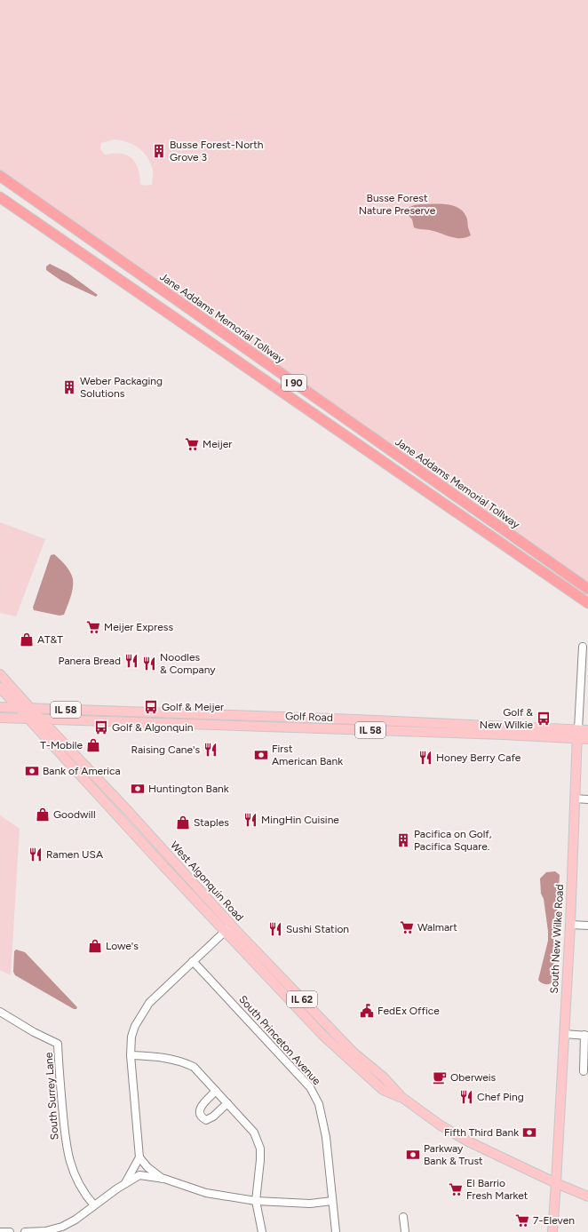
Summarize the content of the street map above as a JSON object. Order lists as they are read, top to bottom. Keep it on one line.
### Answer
{"streets":{"highway":["Jane Addams Memorial Tollway","I 90"],"main road":["IL 58","Golf Road","West Algonquin Road","South New Wilke Road","IL 62"],"street":["South Princeton Avenue","South Surrey Lane"]},"crossings":[["IL 58","Golf Road"],["IL 58","West Algonquin Road"],["Golf Road","West Algonquin Road"],["Golf Road","South New Wilke Road"],["West Algonquin Road","South New Wilke Road"]],"parks":["Busse Forest Nature Preserve"],"places":{"building":["Busse Forest-North Grove 3","Weber Packaging Solutions","Pacifica on Golf, Pacifica Square."],"supermarket":["Meijer","Meijer Express","Walmart","El Barrio Fresh Market","7-Eleven"],"shop":["AT&T","T-Mobile","Goodwill","Staples","Lowe's"],"restaurant":["Panera Bread","Noodles & Company","Raising Cane's","Honey Berry Cafe","MingHin Cuisine","Ramen USA","Sushi Station","Chef Ping"],"bus stop":["Golf & Meijer","Golf & New Wilkie","Golf & Algonquin"],"bank":["First American Bank","Bank of America","Huntington Bank","Fifth Third Bank","Parkway Bank & Trust"],"public building":["FedEx Office"],"cafe":["Oberweis"]}}
